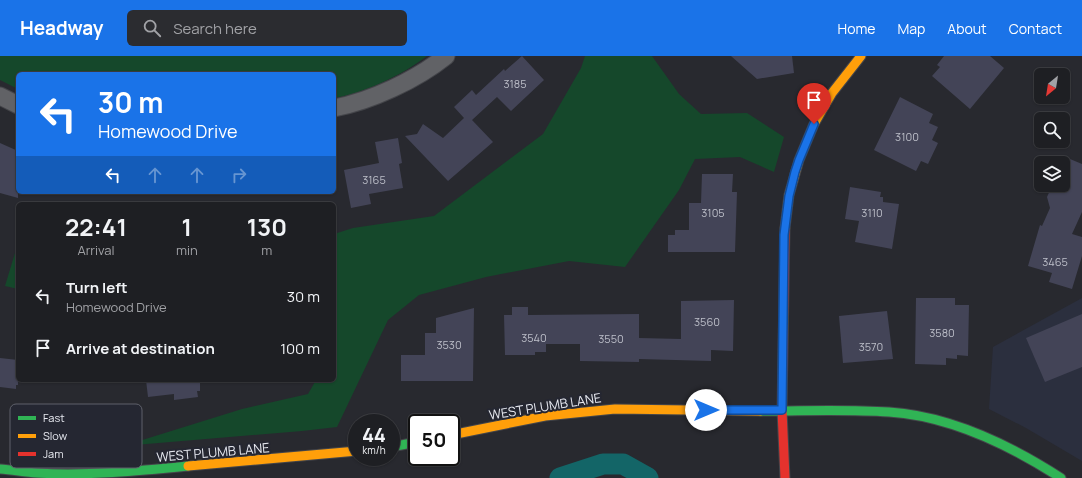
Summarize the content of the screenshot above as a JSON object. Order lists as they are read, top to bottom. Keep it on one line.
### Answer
{"streets":{"main road":["WEST PLUMB LANE"]},"house_numbers":["3185","3100","3165","3105","3110","3465","3560","3580","3540","3550","3530","3570"],"legend":["Fast","Slow","Jam"],"north":"bottom left","page":{"header":"Headway","search":"Search here","nav":["Home","Map","About","Contact"],"turn":["30 m","Homewood Drive"],"eta":["22:41","Arrival","1","min","130","m"],"list":[{"name":"Turn left","note":"Homewood Drive","value":"30 m"},{"name":"Arrive at destination","value":"100 m"}],"speed":"44 km/h","limit":"50"}}
